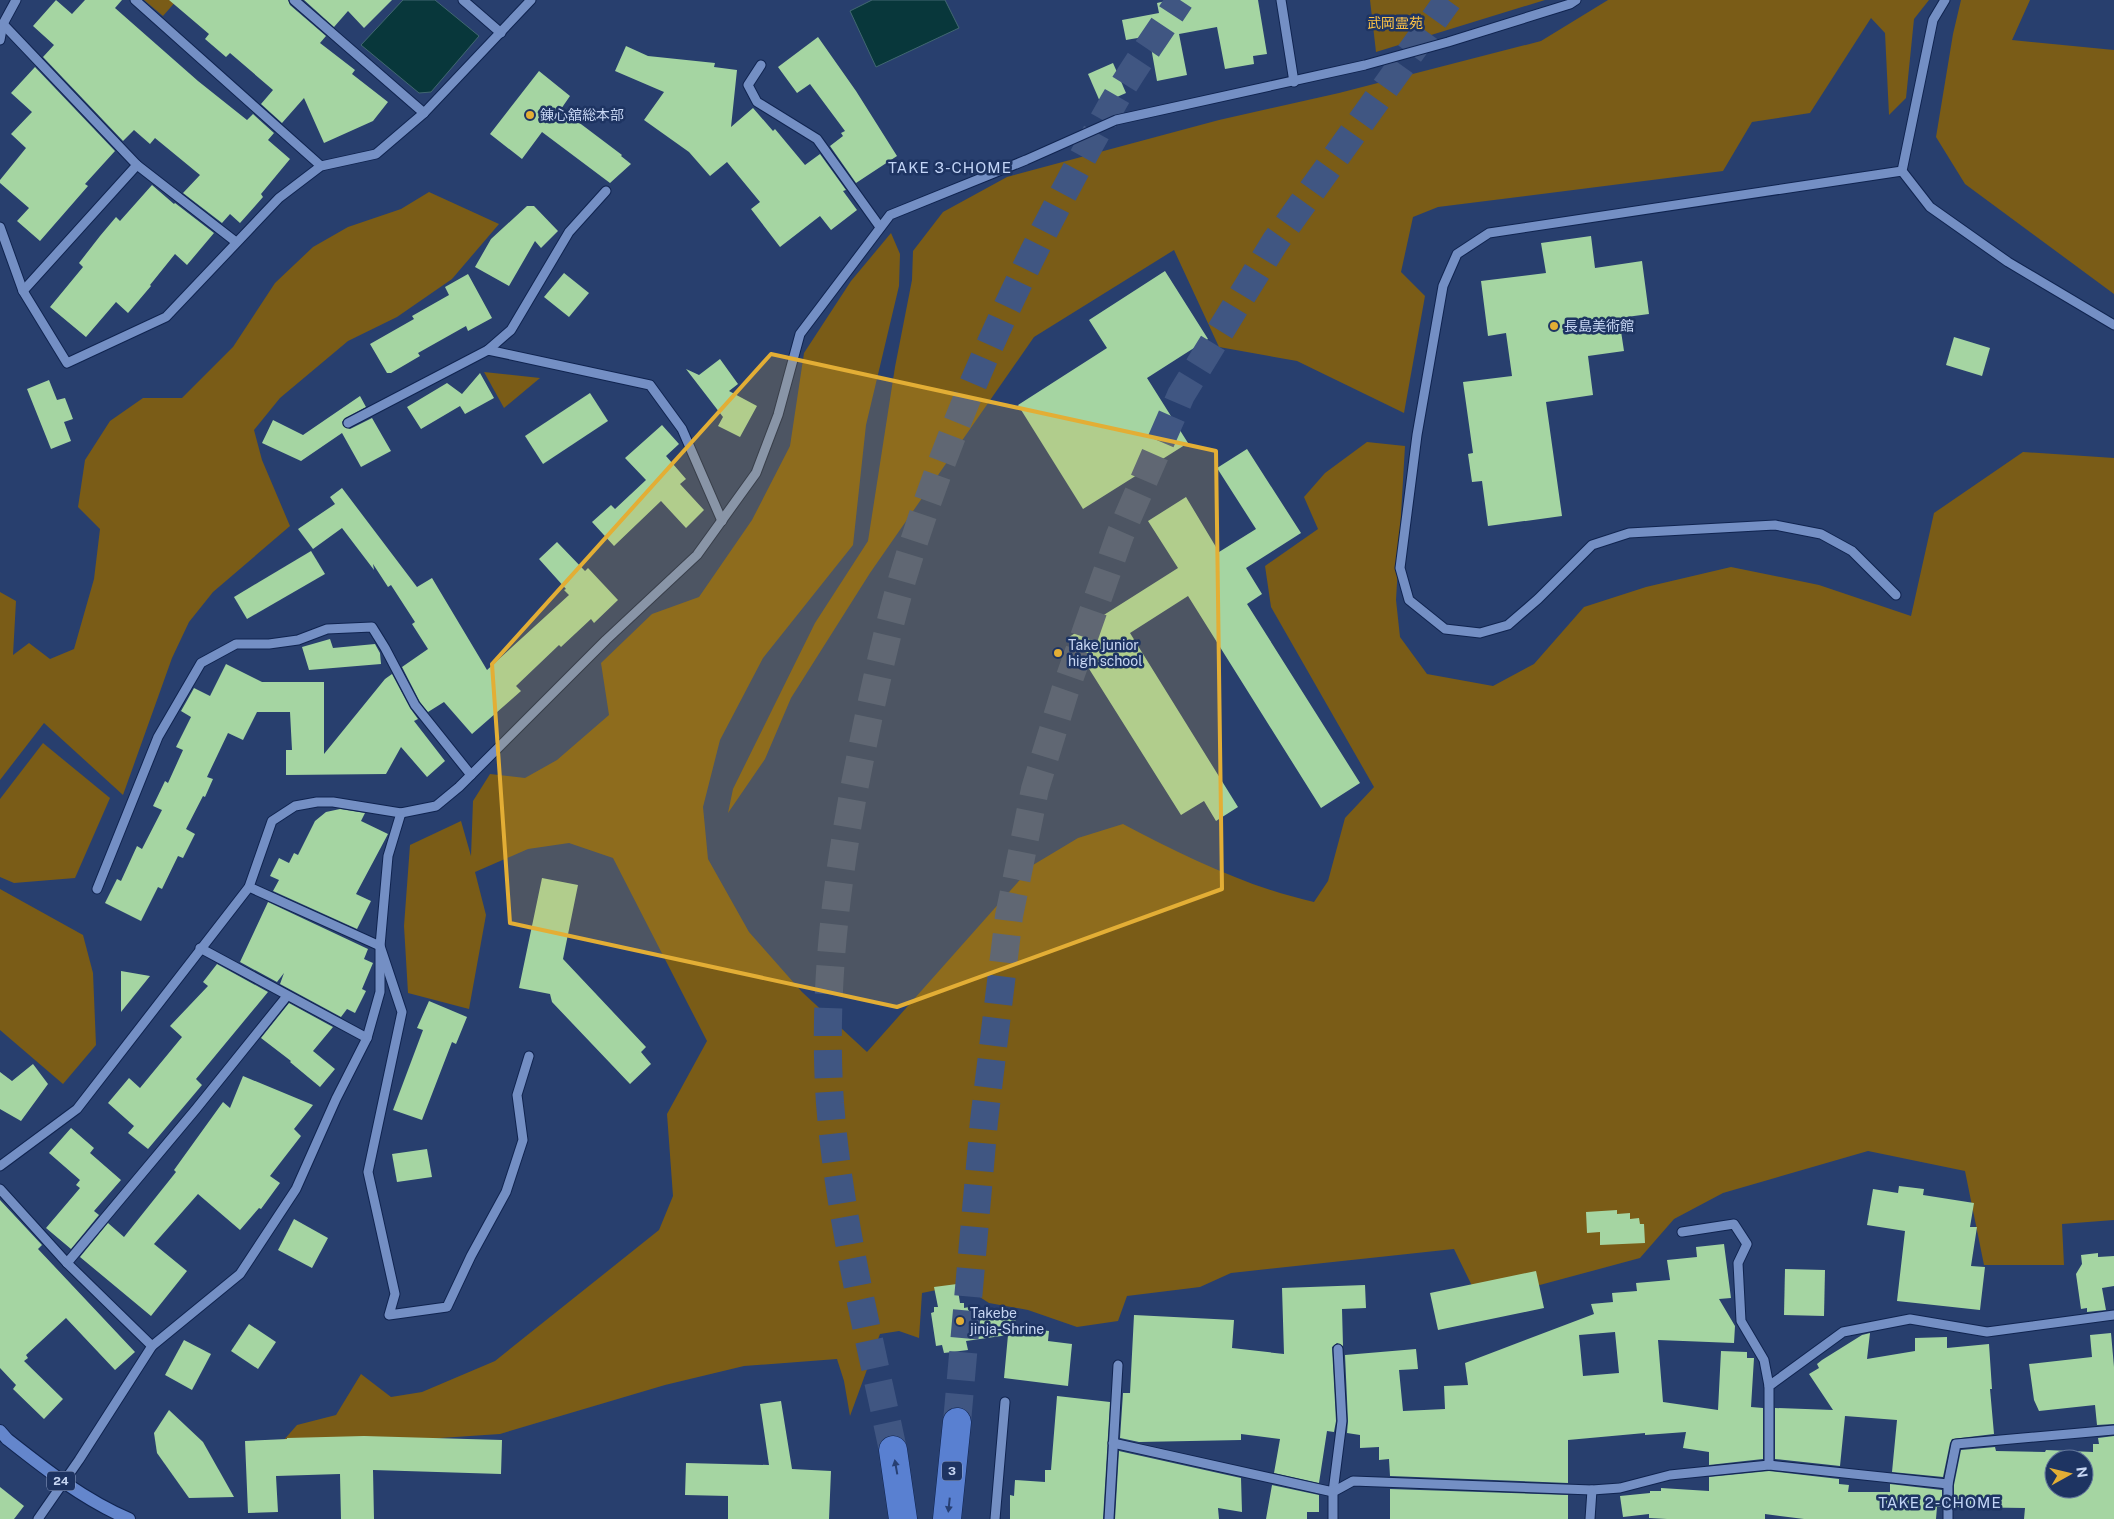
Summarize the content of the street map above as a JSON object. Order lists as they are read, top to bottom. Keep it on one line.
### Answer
{"streets":{"highway":["3"],"main road":["24"]},"districts":["TAKE 3-CHOME","TAKE 2-CHOME"],"parks":["武岡霊苑"],"places":["錬心舘総本部","長島美術館","Take junior high school","Takebe jinja-Shrine"],"north":"right"}
